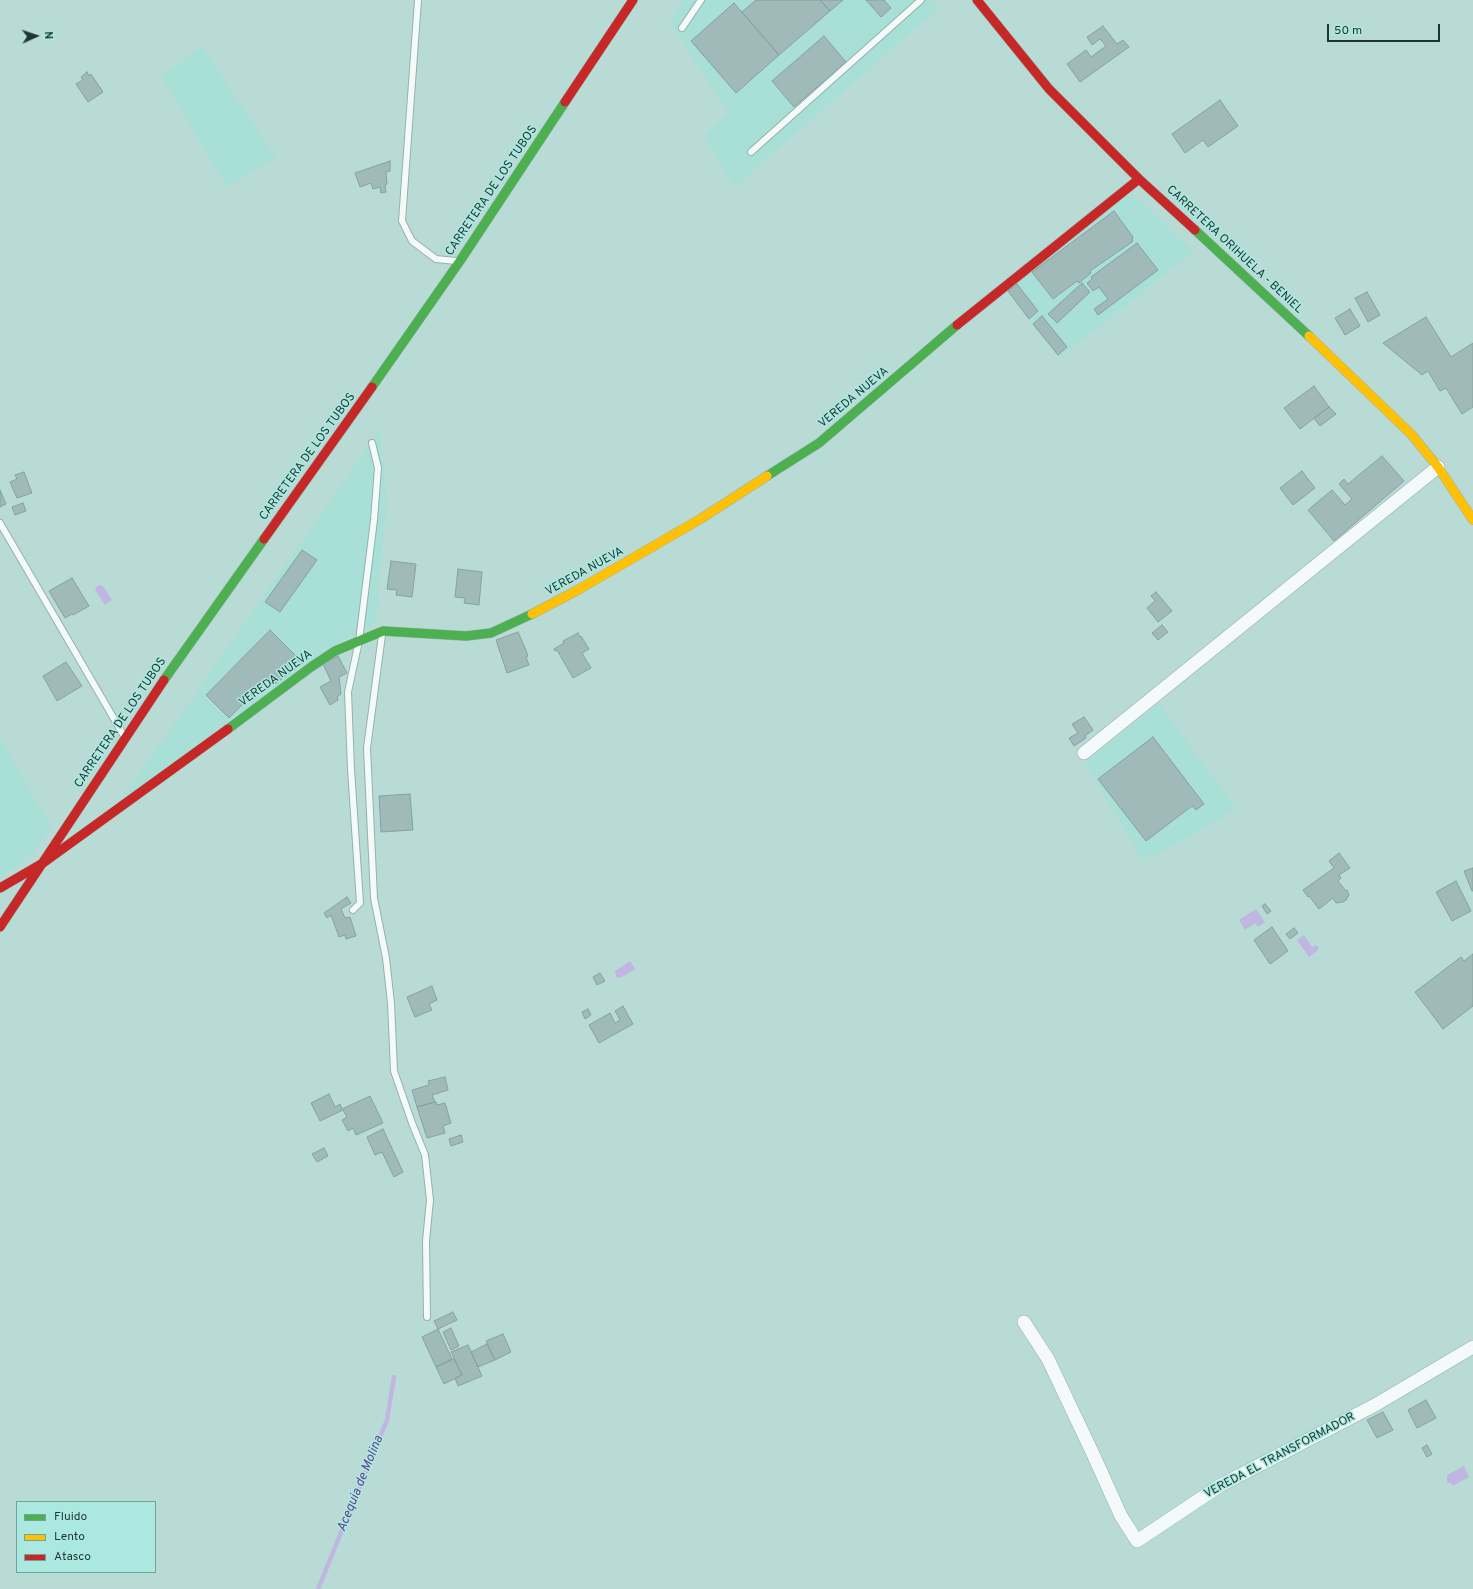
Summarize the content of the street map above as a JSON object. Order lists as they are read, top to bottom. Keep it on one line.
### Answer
{"streets":{"street":["CARRETERA DE LOS TUBOS","CARRETERA ORIHUELA - BENIEL","VEREDA NUEVA","VEREDA EL TRANSFORMADOR"]},"crossings":[["CARRETERA DE LOS TUBOS","VEREDA NUEVA"],["CARRETERA ORIHUELA - BENIEL","VEREDA NUEVA"]],"water":["Acequia de Molina"],"legend":["Fluido","Lento","Atasco"],"scale_bar":"50 m","north":"right"}
